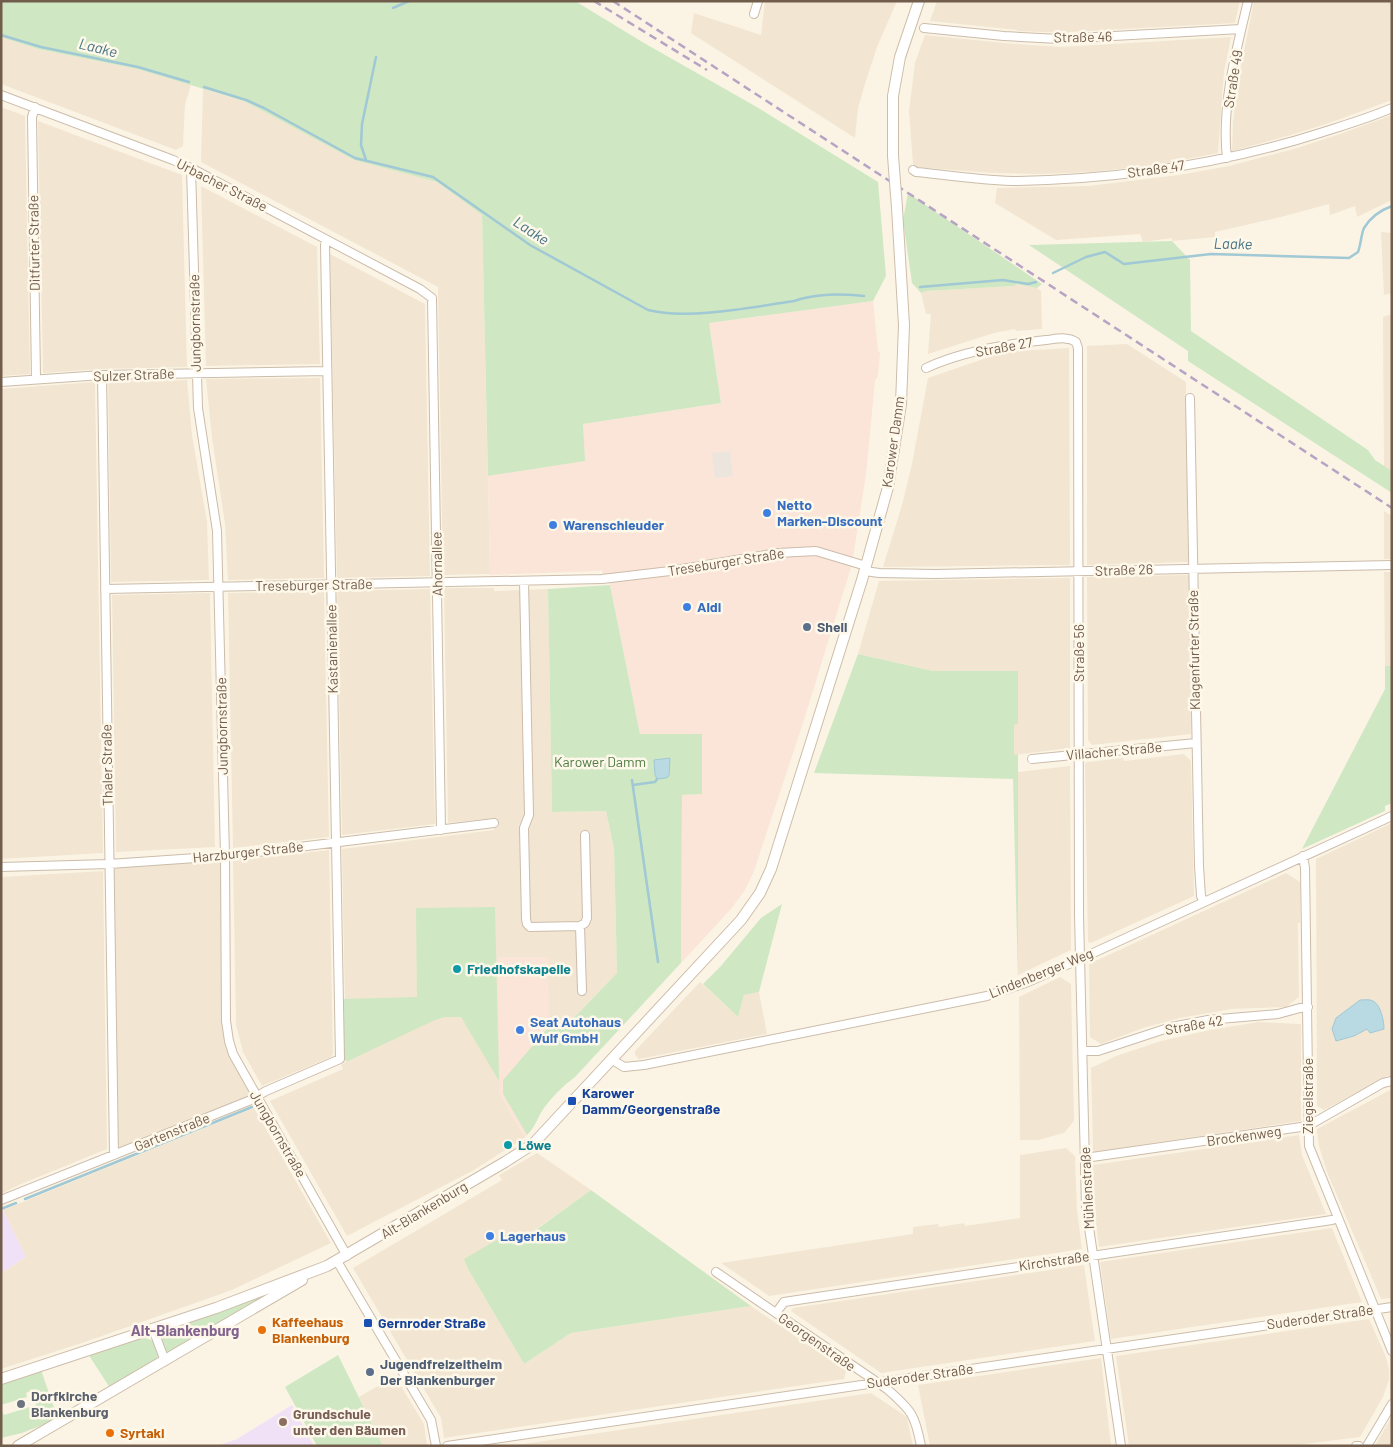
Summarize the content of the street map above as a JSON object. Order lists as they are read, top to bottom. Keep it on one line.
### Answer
{"streets":{"main road":["Karower Damm","Alt-Blankenburg"],"street":["Straße 46","Straße 49","Straße 47","Urbacher Straße","Ditfurter Straße","Jungbornstraße","Straße 27","Sulzer Straße","Treseburger Straße","Ahornallee","Straße 26","Kastanienallee","Klagenfurter Straße","Straße 56","Villacher Straße","Thaler Straße","Harzburger Straße","Lindenberger Weg","Straße 42","Ziegelstraße","Gartenstraße","Brockenweg","Mühlenstraße","Kirchstraße","Suderoder Straße","Georgenstraße"]},"crossings":[["Straße 46","Straße 49"],["Straße 49","Straße 47"],["Urbacher Straße","Ditfurter Straße"],["Urbacher Straße","Jungbornstraße"],["Urbacher Straße","Ahornallee"],["Urbacher Straße","Kastanienallee"],["Ditfurter Straße","Sulzer Straße"],["Jungbornstraße","Sulzer Straße"],["Jungbornstraße","Treseburger Straße"],["Jungbornstraße","Harzburger Straße"],["Jungbornstraße","Gartenstraße"],["Jungbornstraße","Alt-Blankenburg"],["Straße 27","Straße 56"],["Sulzer Straße","Kastanienallee"],["Sulzer Straße","Thaler Straße"],["Karower Damm","Treseburger Straße"],["Karower Damm","Straße 26"],["Karower Damm","Lindenberger Weg"],["Karower Damm","Alt-Blankenburg"],["Treseburger Straße","Ahornallee"],["Treseburger Straße","Straße 26"],["Treseburger Straße","Kastanienallee"],["Treseburger Straße","Thaler Straße"],["Ahornallee","Harzburger Straße"],["Straße 26","Klagenfurter Straße"],["Straße 26","Straße 56"],["Kastanienallee","Harzburger Straße"],["Kastanienallee","Gartenstraße"],["Klagenfurter Straße","Villacher Straße"],["Klagenfurter Straße","Lindenberger Weg"],["Straße 56","Villacher Straße"],["Straße 56","Lindenberger Weg"],["Straße 56","Mühlenstraße"],["Thaler Straße","Harzburger Straße"],["Thaler Straße","Gartenstraße"],["Lindenberger Weg","Ziegelstraße"],["Lindenberger Weg","Mühlenstraße"],["Straße 42","Ziegelstraße"],["Straße 42","Mühlenstraße"],["Ziegelstraße","Brockenweg"],["Ziegelstraße","Kirchstraße"],["Ziegelstraße","Suderoder Straße"],["Brockenweg","Mühlenstraße"],["Mühlenstraße","Kirchstraße"],["Mühlenstraße","Suderoder Straße"],["Kirchstraße","Georgenstraße"],["Suderoder Straße","Georgenstraße"]],"districts":["Alt-Blankenburg"],"water":["Laake"],"parks":["Karower Damm"],"places":{"other":["Netto Marken-Discount","Warenschleuder","Aldi","Shell","Friedhofskapelle","Seat Autohaus Wulf GmbH","Löwe","Lagerhaus","Kaffeehaus Blankenburg","Jugendfreizeitheim Der Blankenburger","Dorfkirche Blankenburg","Grundschule unter den Bäumen","Syrtaki"],"transit":["Karower Damm/Georgenstraße","Gernroder Straße"]}}
